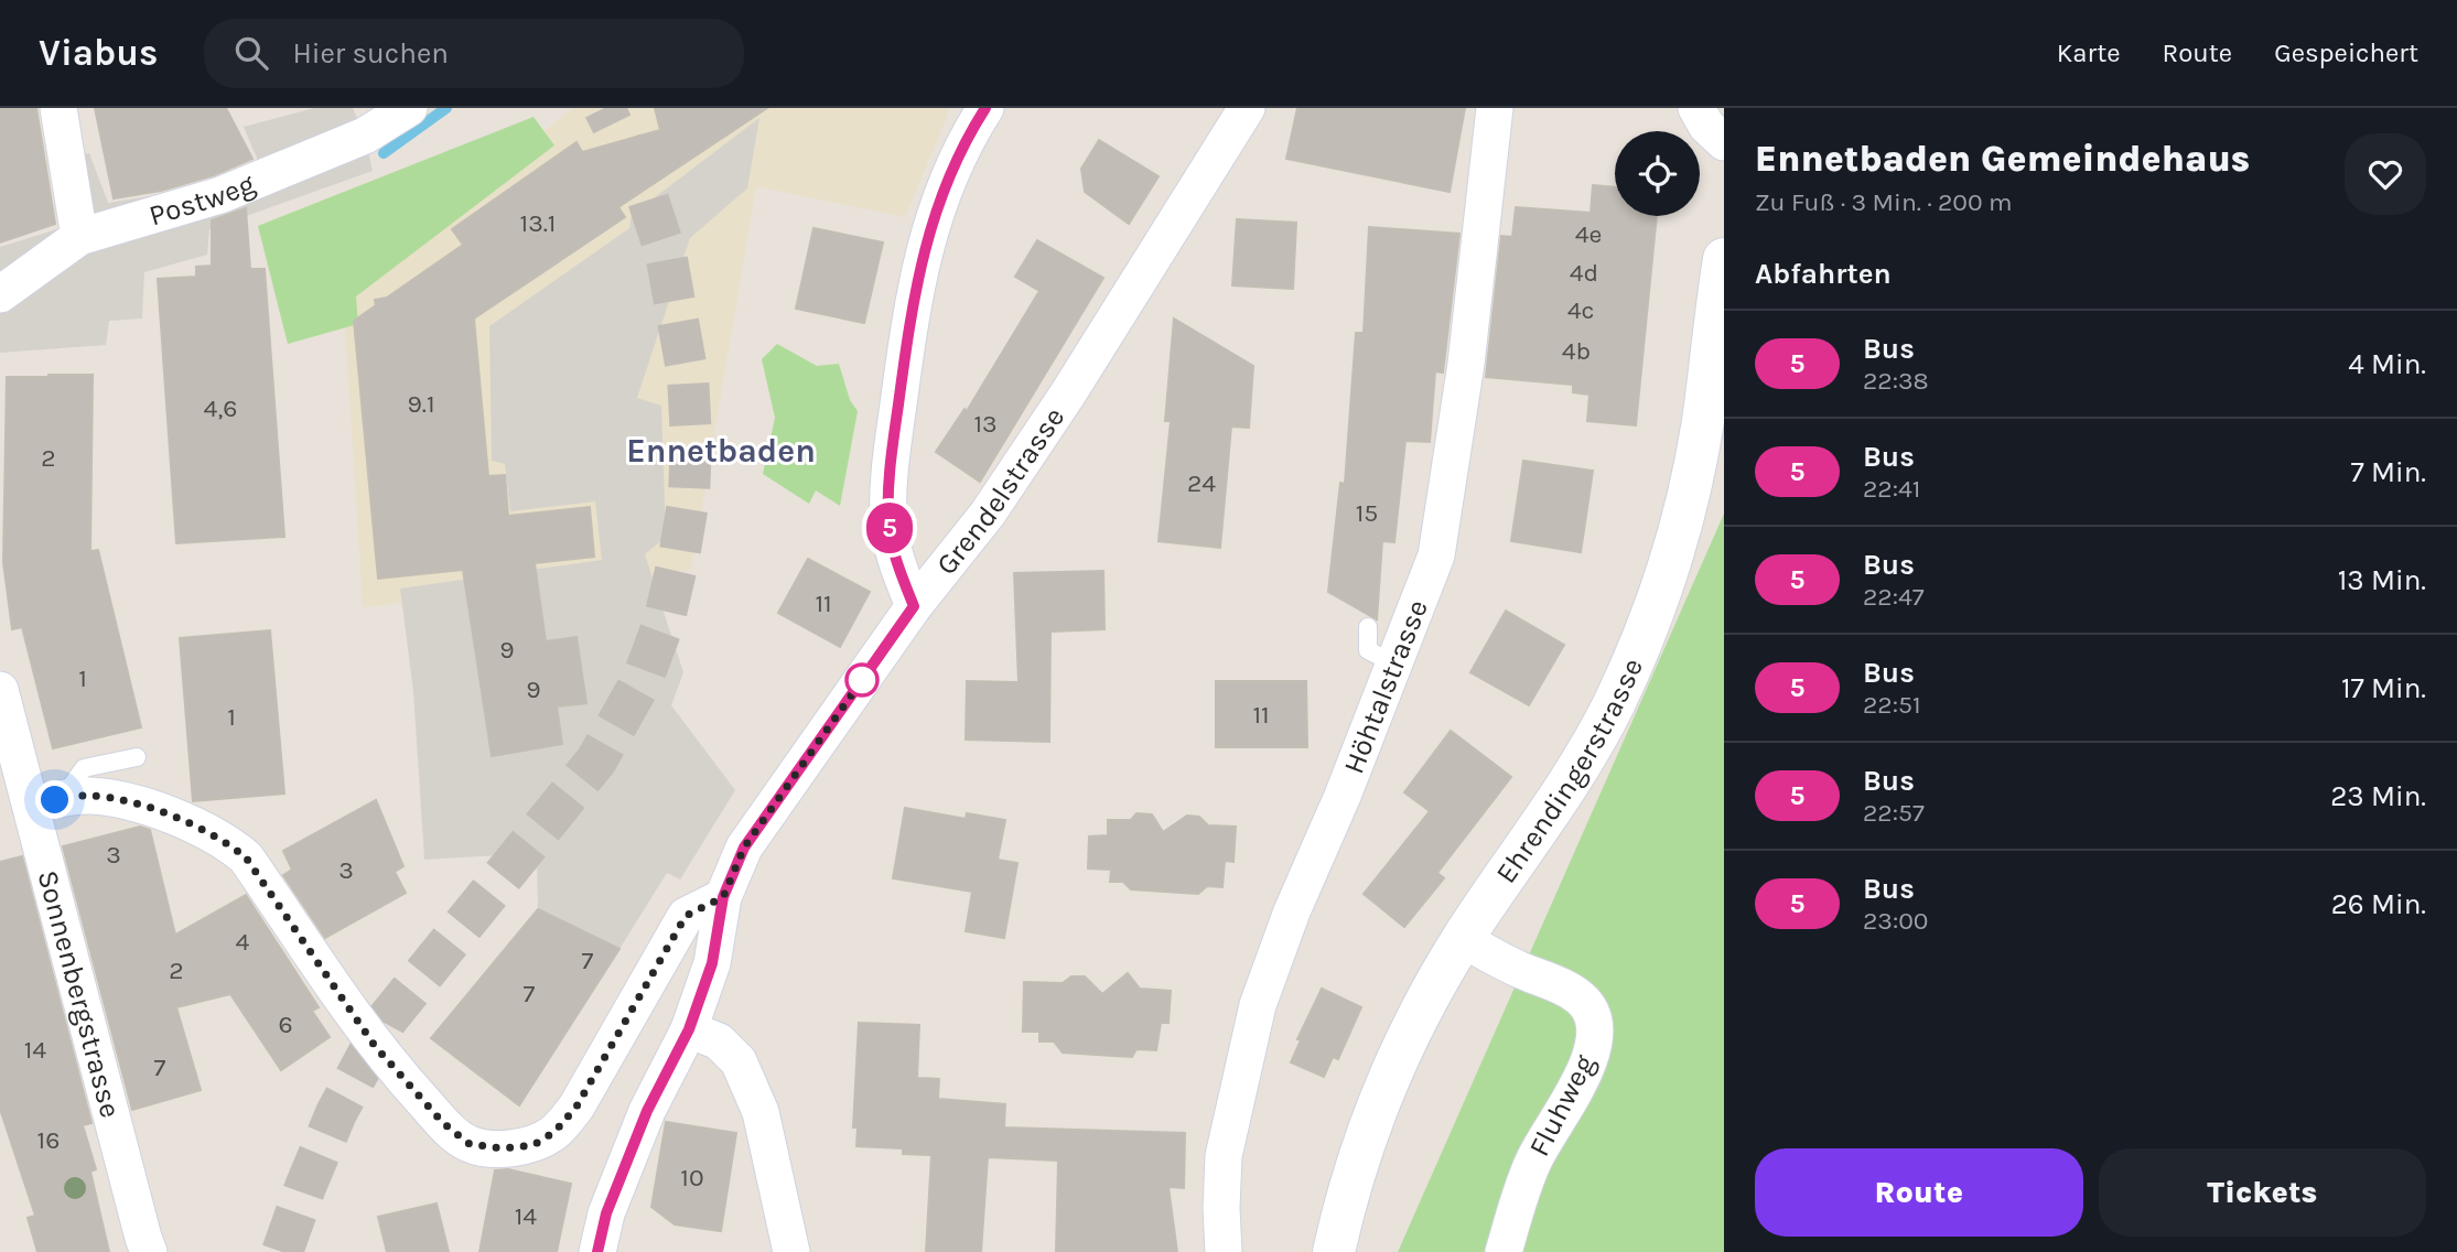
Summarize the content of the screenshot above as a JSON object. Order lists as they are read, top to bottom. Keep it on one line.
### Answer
{"streets":{"main road":["Ehrendingerstrasse"],"street":["Postweg","Grendelstrasse","Höhtalstrasse","Sonnenbergstrasse","Fluhweg"]},"crossings":[["Ehrendingerstrasse","Fluhweg"]],"districts":["Ennetbaden"],"lines":["bus line 5"],"house_numbers":["13.1","4e","4d","4c","4b","9.1","4,6","13","2","24","15","11","9","1","9","11","1","3","3","4","7","2","7","6","14","7","16","10","14"],"page":{"header":"Viabus","search":"Hier suchen","nav":["Karte","Route","Gespeichert"],"on_map":"5","heading":[["Ennetbaden Gemeindehaus","Zu Fuß · 3 Min. · 200 m"],"Abfahrten"],"list":[{"mark":"5","name":"Bus","note":"22:38","value":"4 Min."},{"mark":"5","name":"Bus","note":"22:41","value":"7 Min."},{"mark":"5","name":"Bus","note":"22:47","value":"13 Min."},{"mark":"5","name":"Bus","note":"22:51","value":"17 Min."},{"mark":"5","name":"Bus","note":"22:57","value":"23 Min."},{"mark":"5","name":"Bus","note":"23:00","value":"26 Min."}],"buttons":["Route","Tickets"]}}
